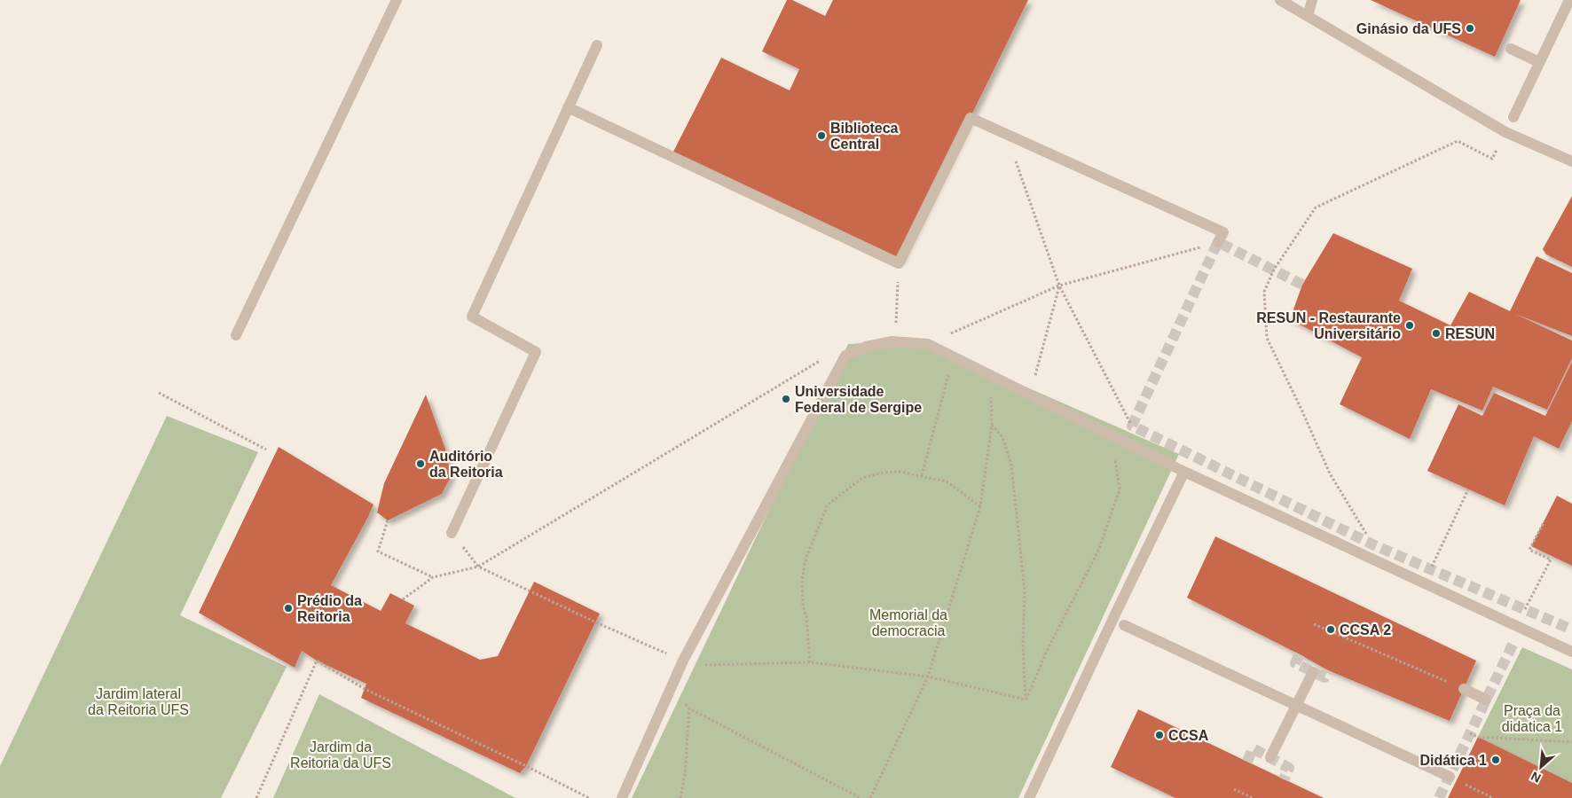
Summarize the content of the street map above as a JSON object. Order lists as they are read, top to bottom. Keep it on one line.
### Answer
{"parks":["Memorial da democracia","Jardim lateral da Reitoria UFS","Praça da didatica 1","Jardim da Reitoria da UFS"],"places":["Ginásio da UFS","Biblioteca Central","RESUN - Restaurante Universitário","RESUN","Universidade Federal de Sergipe","Auditório da Reitoria","Prédio da Reitoria","CCSA 2","CCSA","Didática 1"],"north":"bottom left"}
